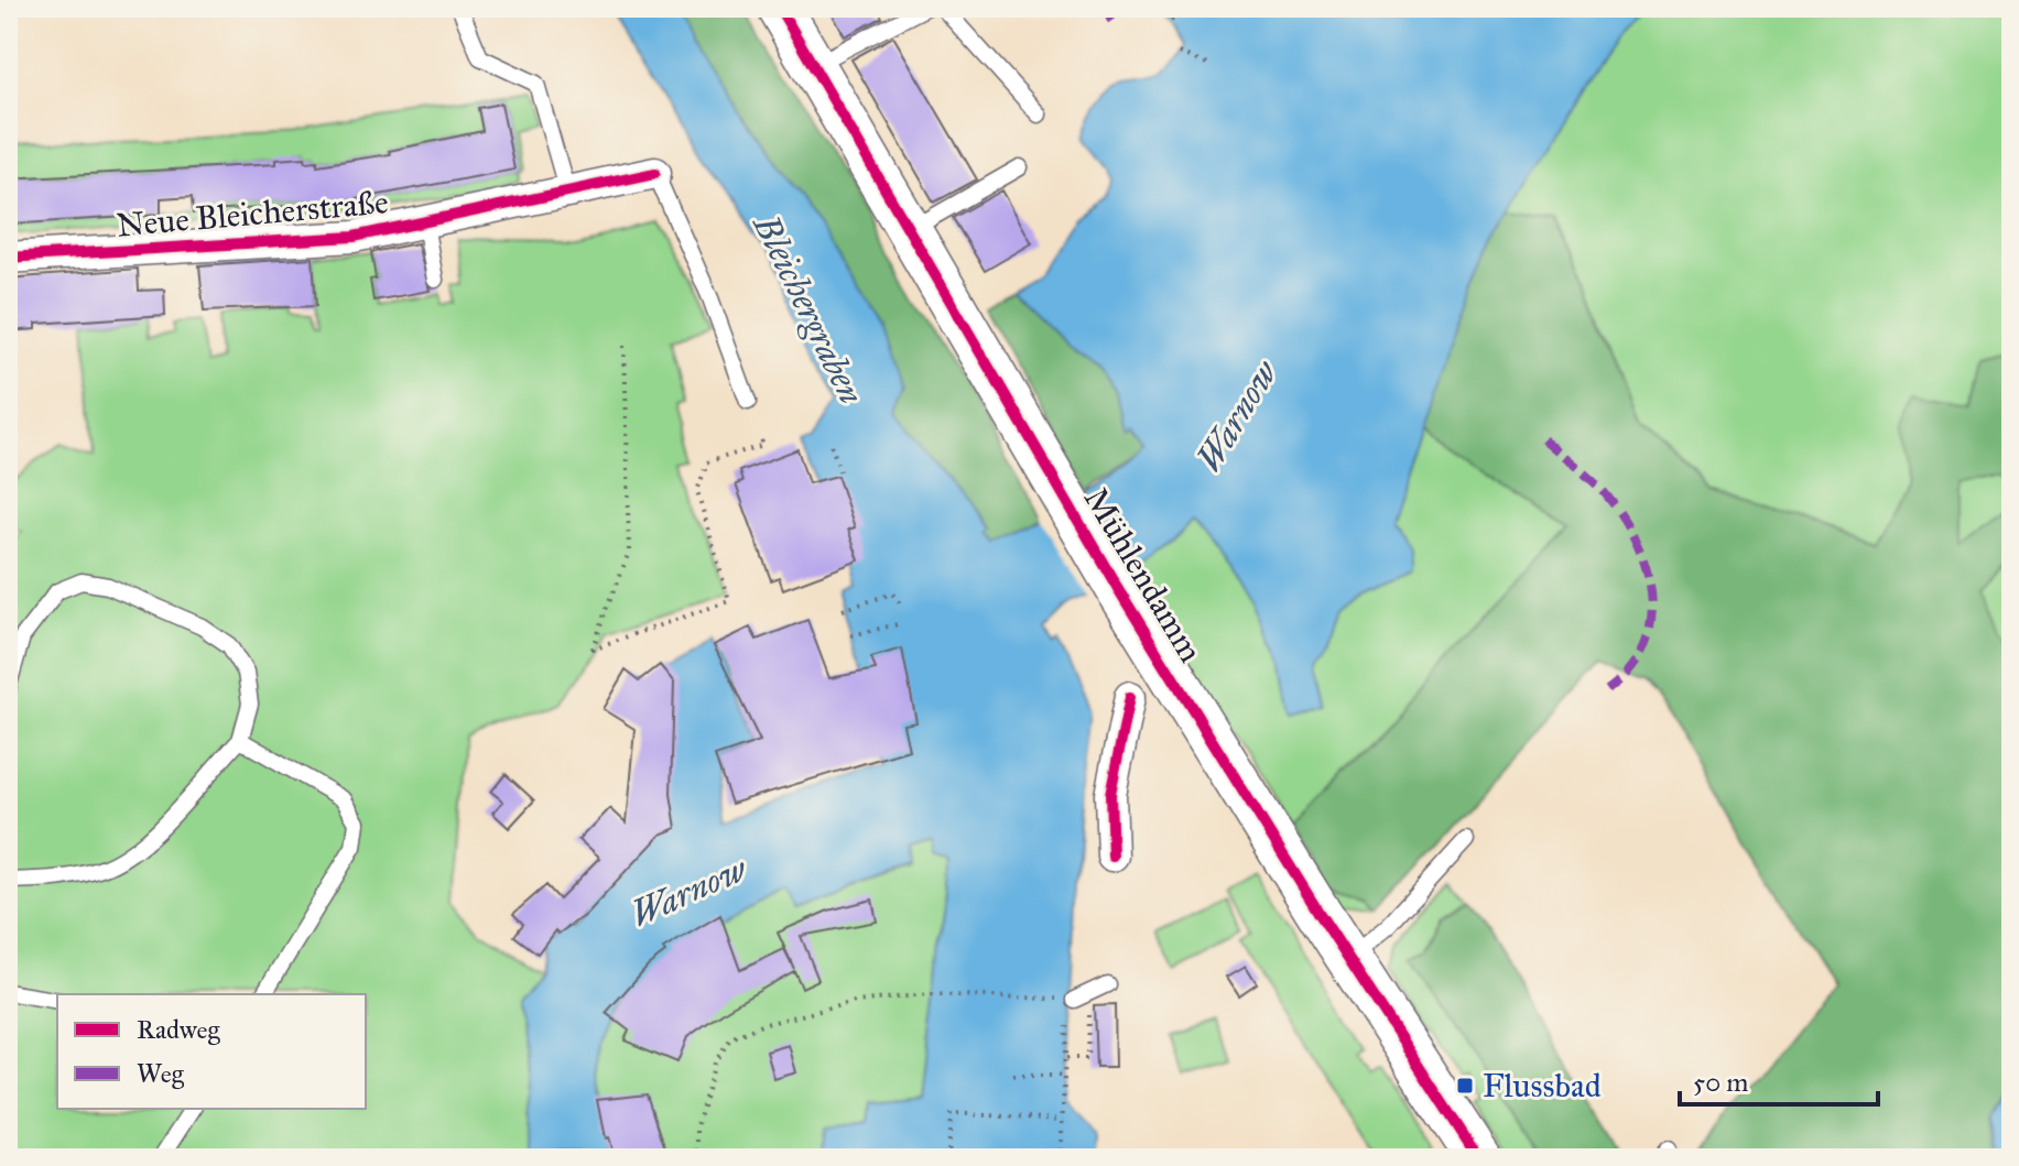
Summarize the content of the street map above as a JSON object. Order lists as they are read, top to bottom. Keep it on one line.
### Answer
{"streets":{"main road":["Mühlendamm"],"street":["Neue Bleicherstraße"]},"water":["Bleichergraben","Warnow"],"places":{"transit":["Flussbad"]},"legend":["Radweg","Weg"],"scale_bar":"50 m"}
